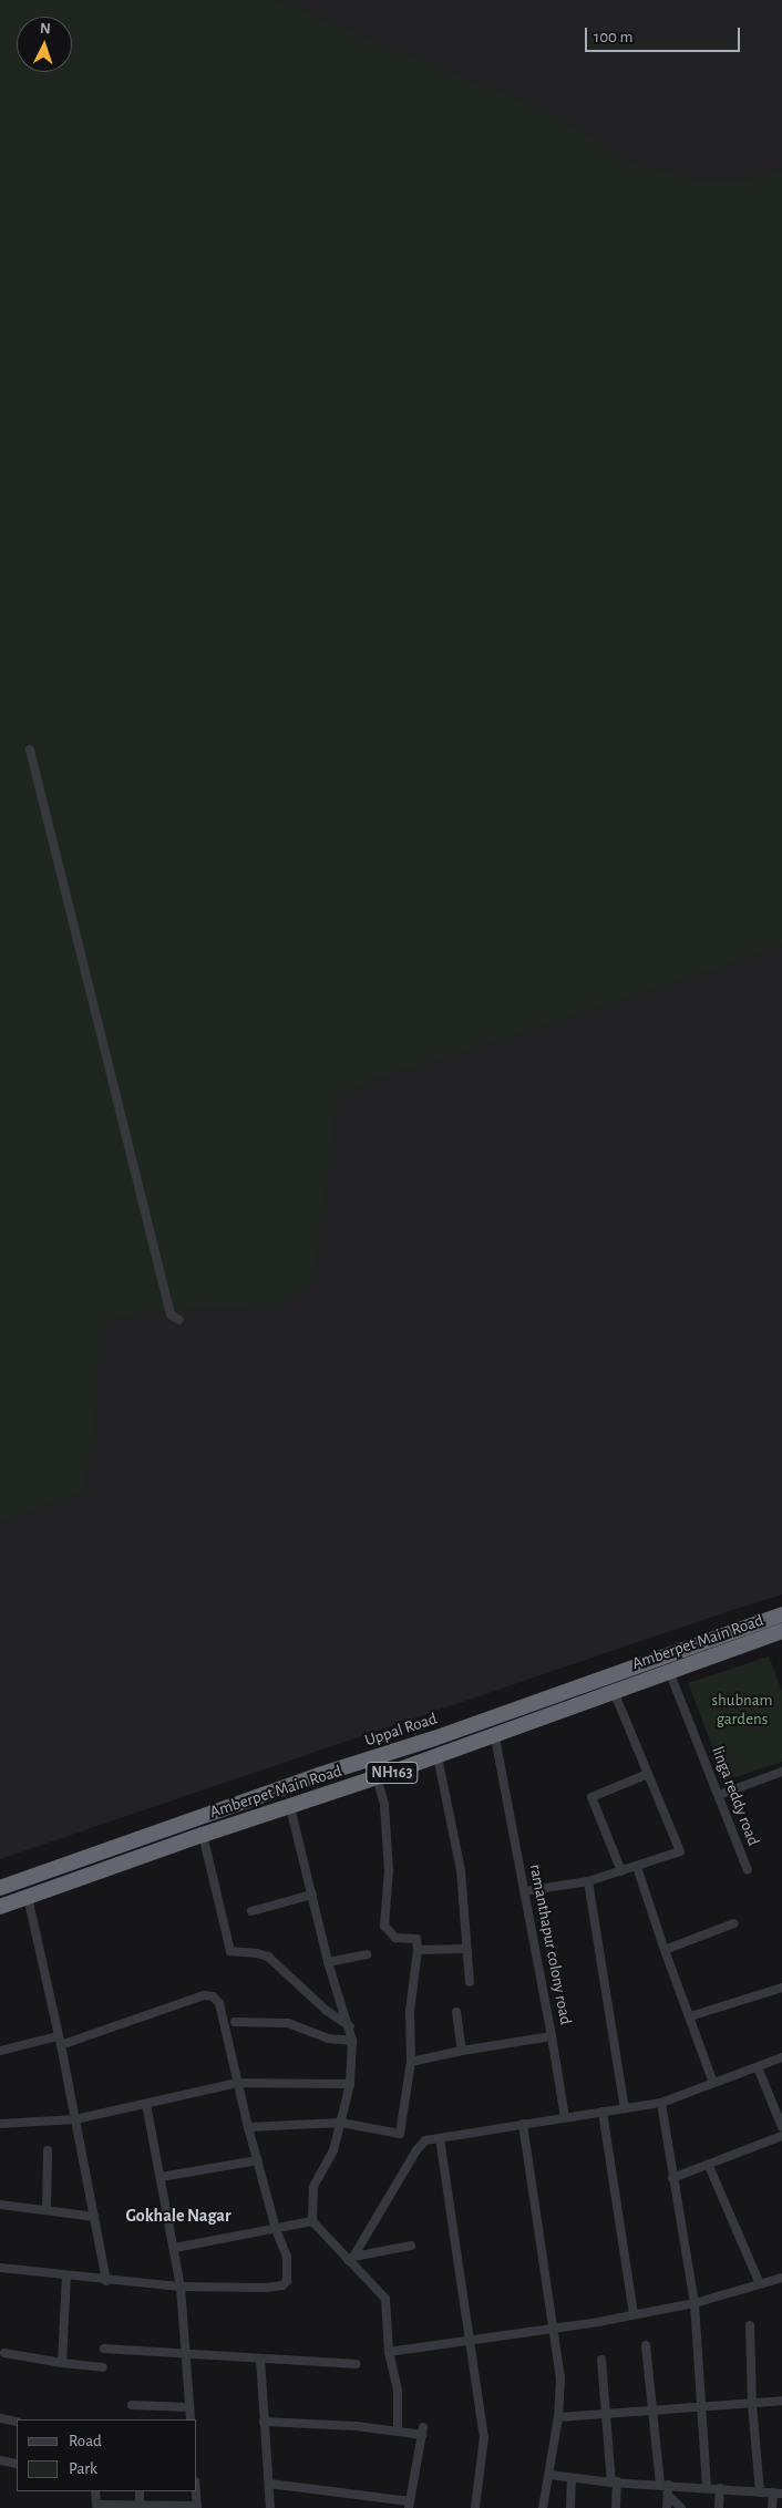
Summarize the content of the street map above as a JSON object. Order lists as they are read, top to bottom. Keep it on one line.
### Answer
{"streets":{"highway":["Amberpet Main Road","Uppal Road","NH163"],"street":["linga reddy road","ramanthapur colony road"]},"crossings":[["Amberpet Main Road","linga reddy road"],["Amberpet Main Road","ramanthapur colony road"],["Uppal Road","ramanthapur colony road"]],"districts":["Gokhale Nagar"],"parks":["shubnam gardens"],"legend":["Road","Park"],"scale_bar":"100 m","north":"top"}
